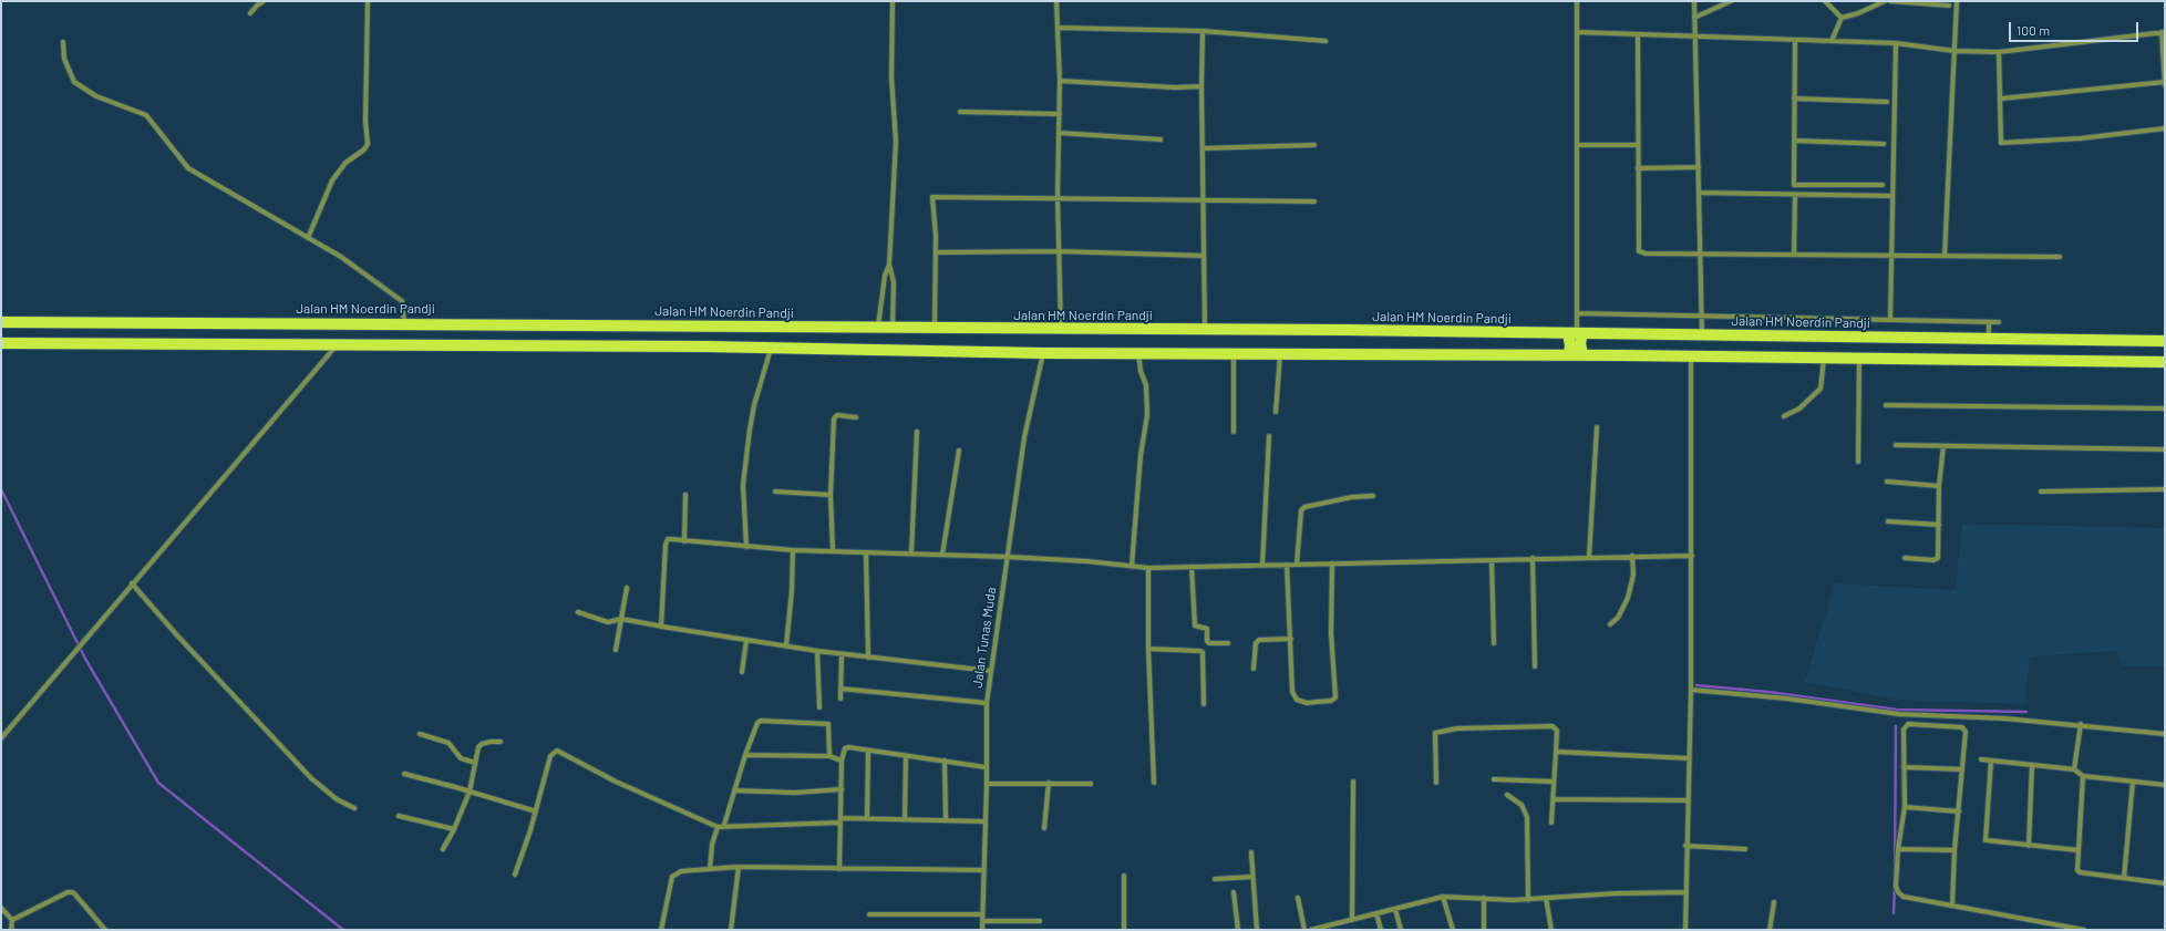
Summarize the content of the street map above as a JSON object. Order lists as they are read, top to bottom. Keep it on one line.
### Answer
{"streets":{"main road":["Jalan HM Noerdin Pandji"],"street":["Jalan Tunas Muda"]},"scale_bar":"100 m"}
